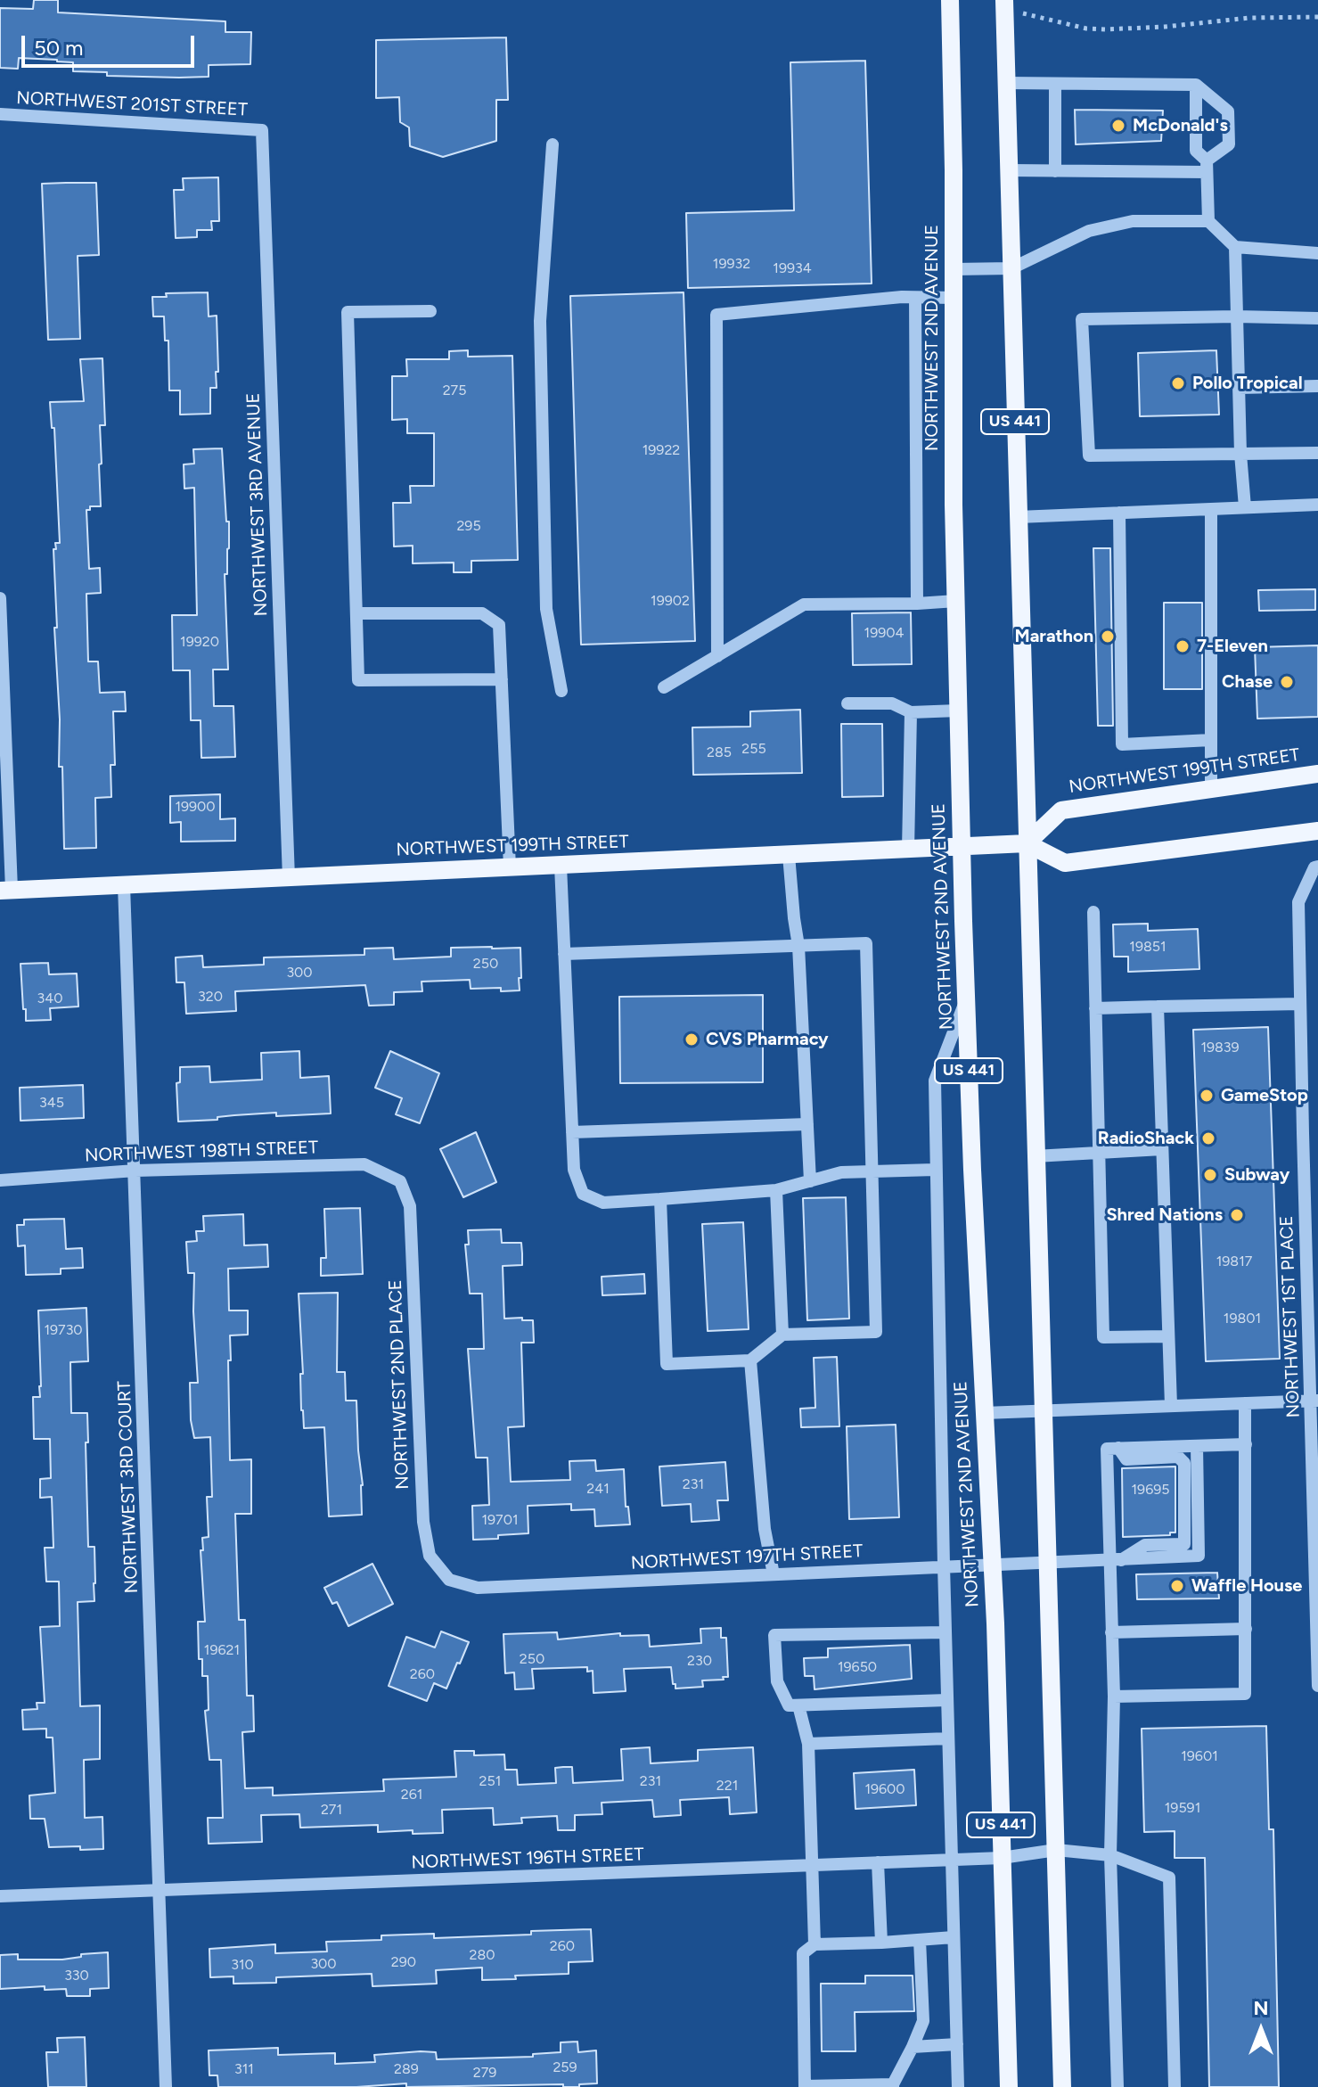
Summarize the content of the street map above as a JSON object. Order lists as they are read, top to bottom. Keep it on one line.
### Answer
{"streets":{"main road":["NORTHWEST 2ND AVENUE","US 441","NORTHWEST 199TH STREET"],"street":["NORTHWEST 201ST STREET","NORTHWEST 3RD AVENUE","NORTHWEST 198TH STREET","NORTHWEST 1ST PLACE","NORTHWEST 2ND PLACE","NORTHWEST 3RD COURT","NORTHWEST 197TH STREET","NORTHWEST 196TH STREET"]},"crossings":[["NORTHWEST 201ST STREET","NORTHWEST 3RD AVENUE"],["NORTHWEST 2ND AVENUE","NORTHWEST 199TH STREET"],["NORTHWEST 2ND AVENUE","NORTHWEST 197TH STREET"],["NORTHWEST 2ND AVENUE","NORTHWEST 196TH STREET"],["US 441","NORTHWEST 199TH STREET"],["US 441","NORTHWEST 197TH STREET"],["US 441","NORTHWEST 196TH STREET"],["NORTHWEST 3RD AVENUE","NORTHWEST 199TH STREET"],["NORTHWEST 199TH STREET","NORTHWEST 3RD COURT"],["NORTHWEST 198TH STREET","NORTHWEST 2ND PLACE"],["NORTHWEST 198TH STREET","NORTHWEST 3RD COURT"],["NORTHWEST 2ND PLACE","NORTHWEST 197TH STREET"],["NORTHWEST 3RD COURT","NORTHWEST 196TH STREET"]],"places":["McDonald's","Pollo Tropical","Marathon","7-Eleven","Chase","CVS Pharmacy","GameStop","RadioShack","Subway","Shred Nations","Waffle House"],"house_numbers":["19932","19934","275","19922","295","19902","19904","19920","255","285","19900","19851","250","300","320","340","19839","345","19817","19801","19730","231","241","19695","19701","19621","250","230","19650","260","19601","251","231","221","19600","261","19591","271","260","280","290","300","310","330","259","311","289","279"],"scale_bar":"50 m","north":"top"}
